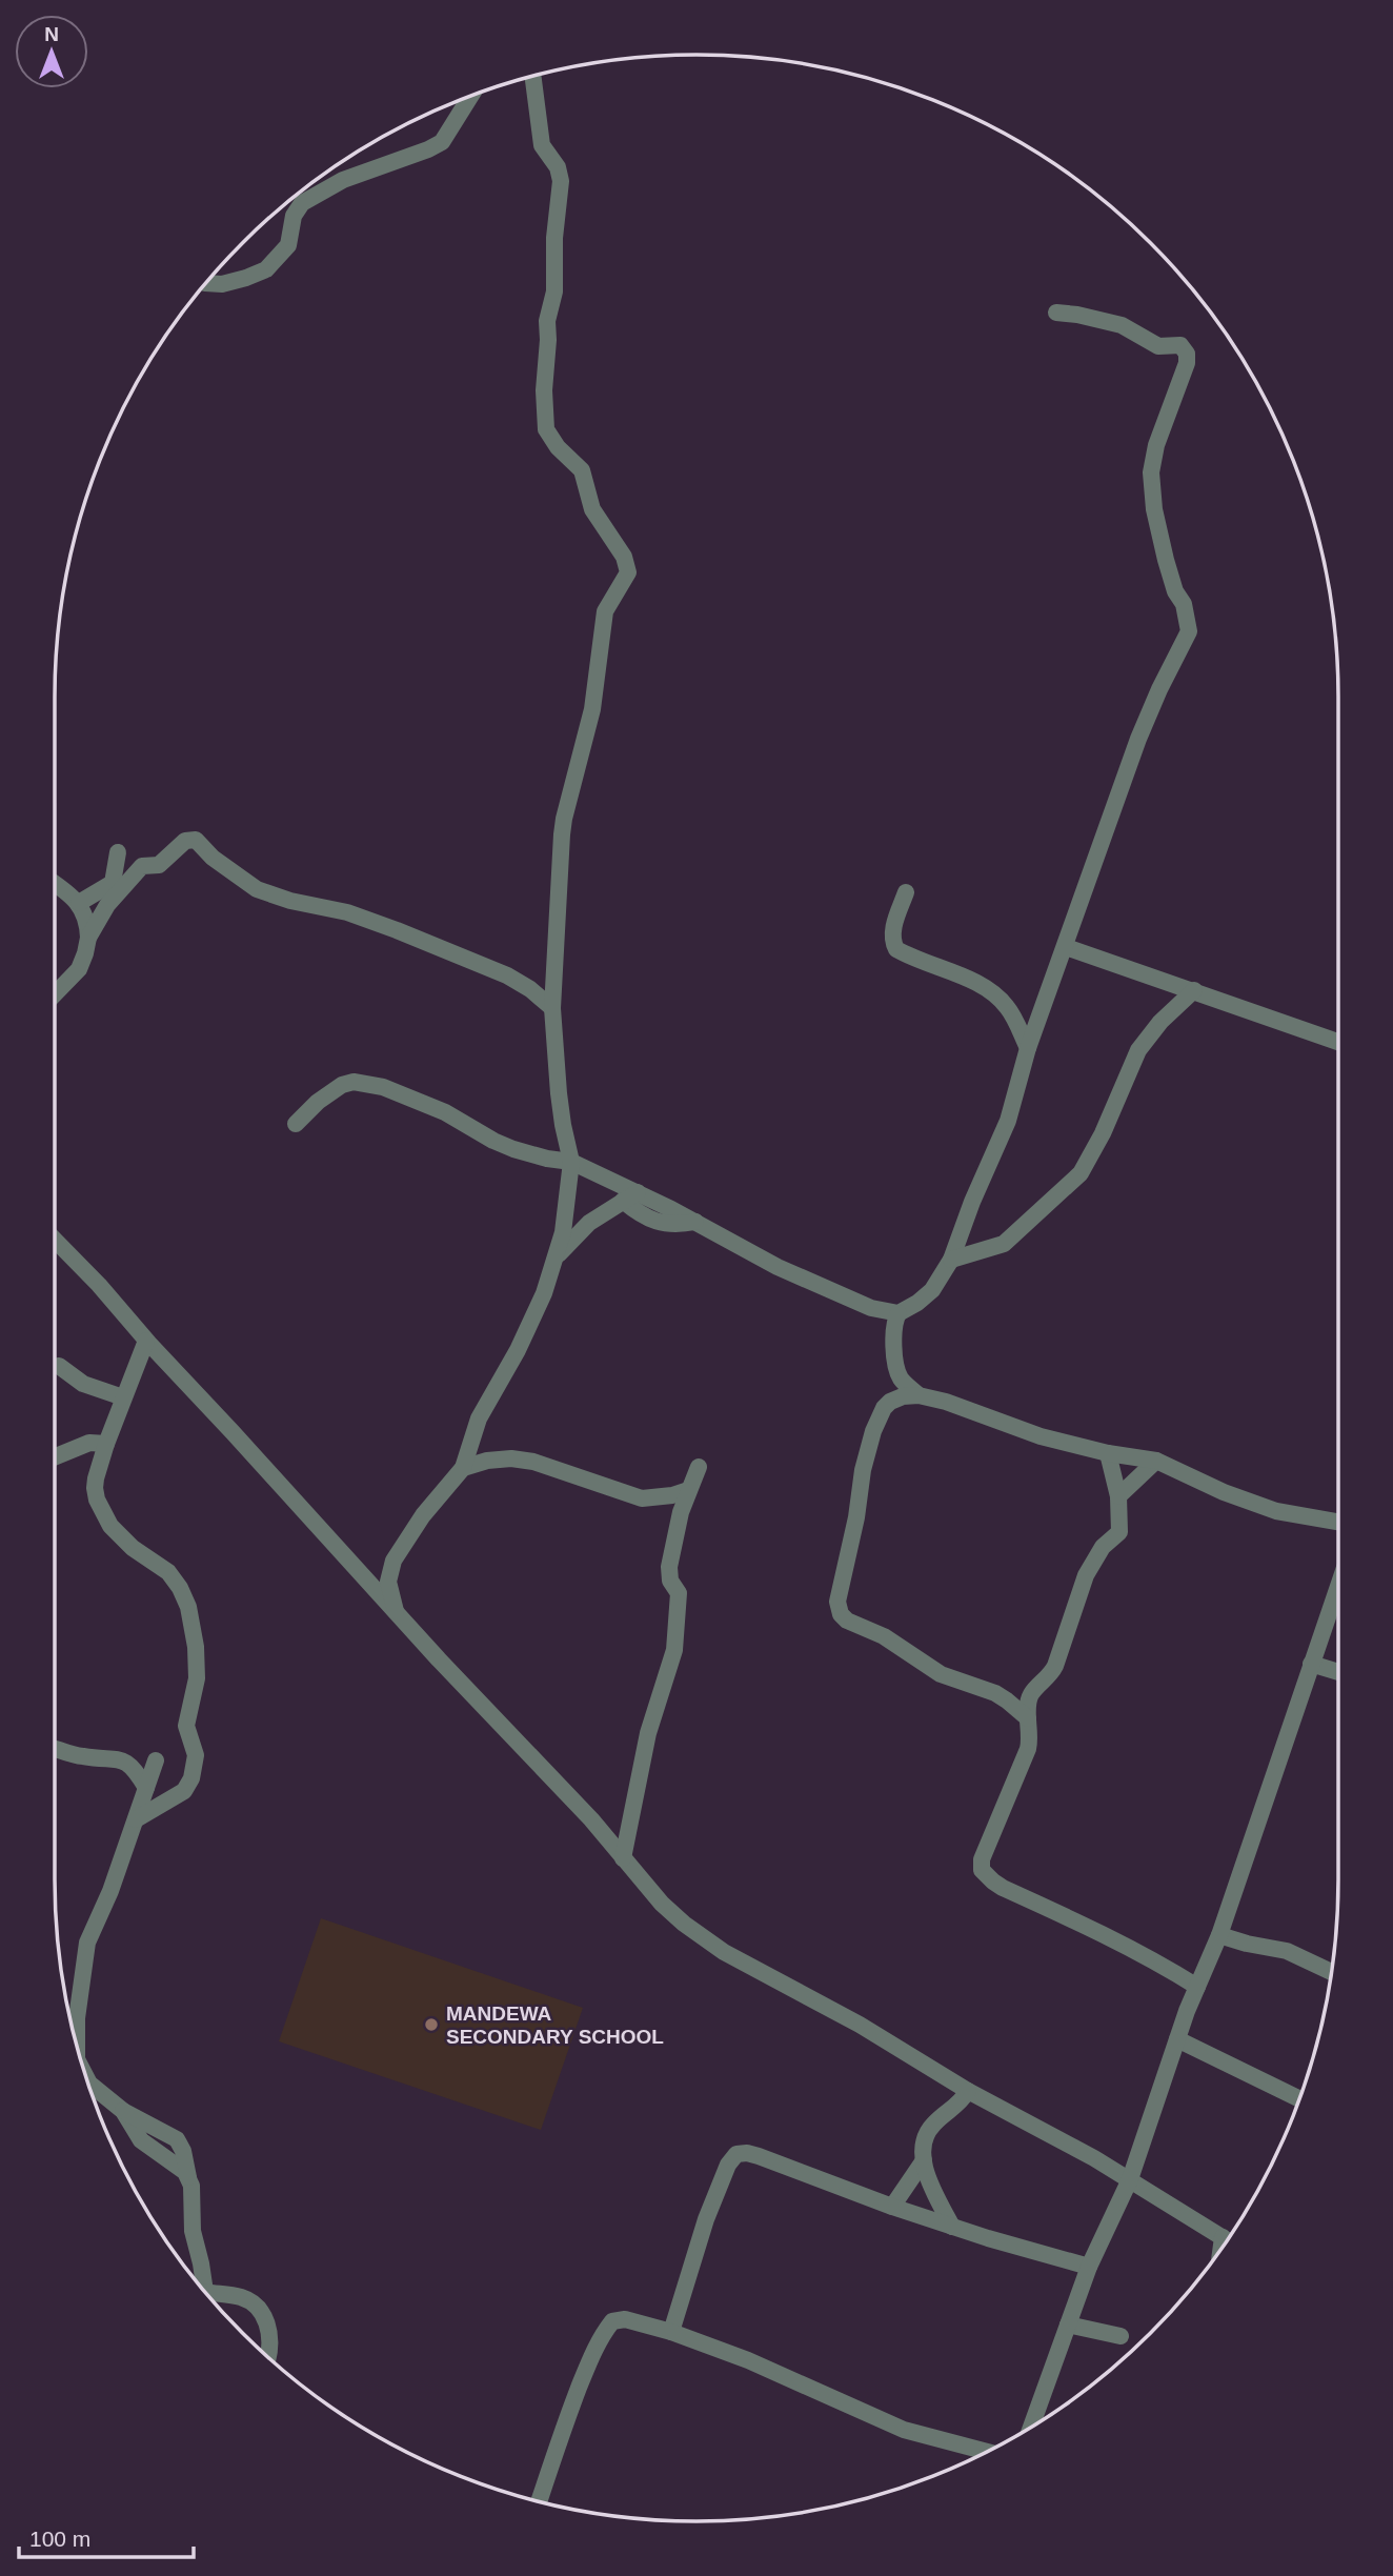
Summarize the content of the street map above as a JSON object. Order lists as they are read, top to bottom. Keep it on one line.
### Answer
{"places":["MANDEWA SECONDARY SCHOOL"],"scale_bar":"100 m","north":"top"}
